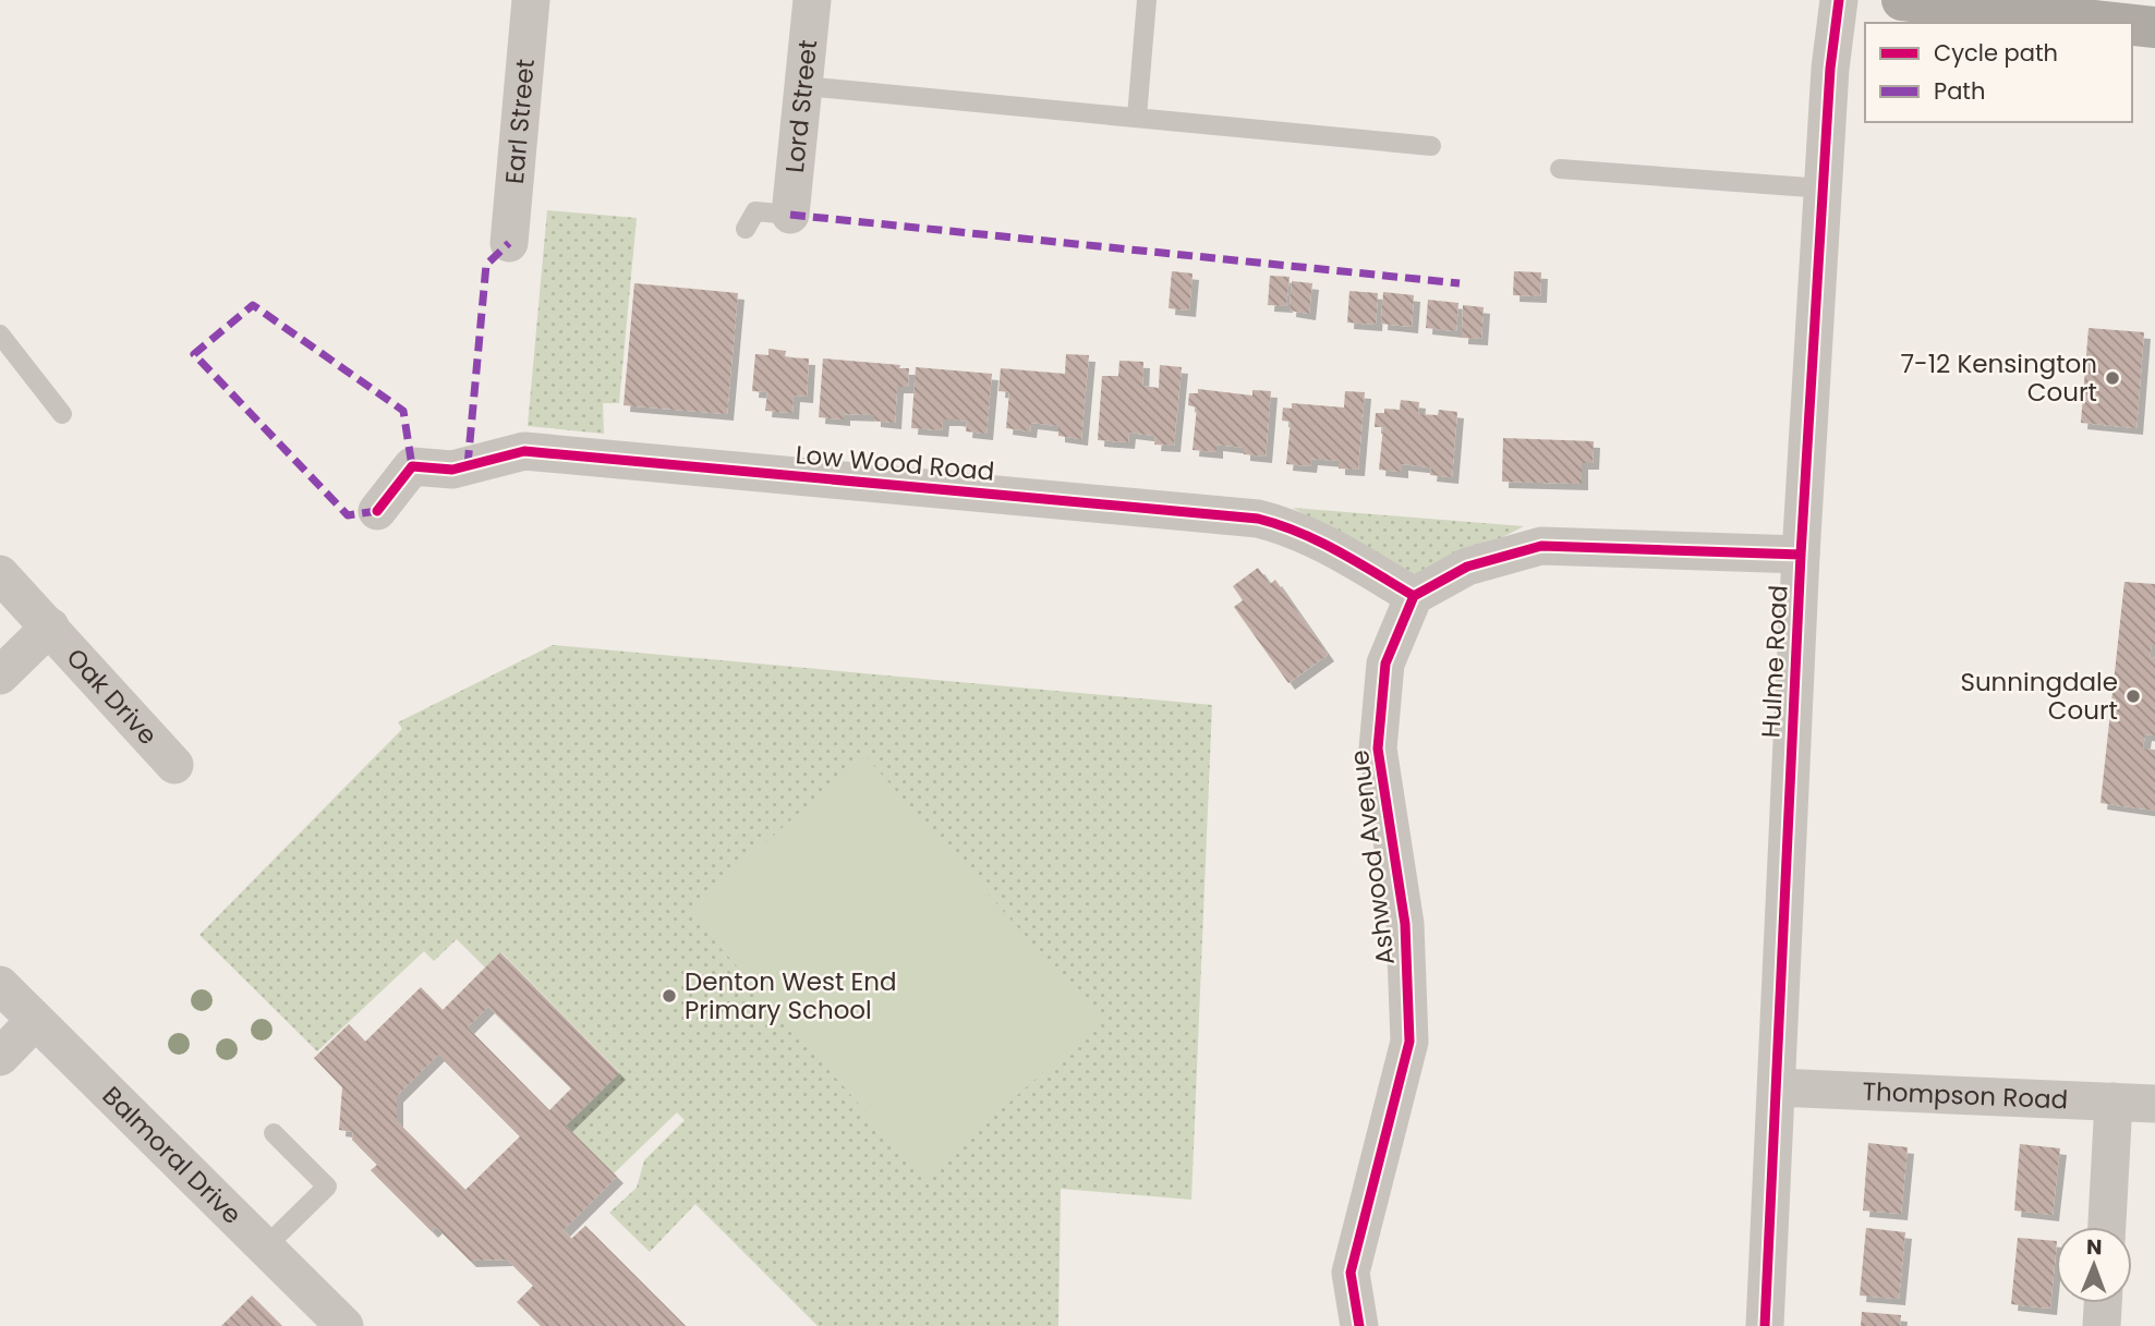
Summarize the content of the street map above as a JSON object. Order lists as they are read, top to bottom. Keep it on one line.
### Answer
{"streets":{"street":["Lord Street","Earl Street","Low Wood Road","Hulme Road","Oak Drive","Ashwood Avenue","Thompson Road","Balmoral Drive"]},"crossings":[["Low Wood Road","Ashwood Avenue"],["Hulme Road","Thompson Road"]],"places":["7-12 Kensington Court","Sunningdale Court","Denton West End Primary School"],"legend":["Cycle path","Path"],"north":"top"}
